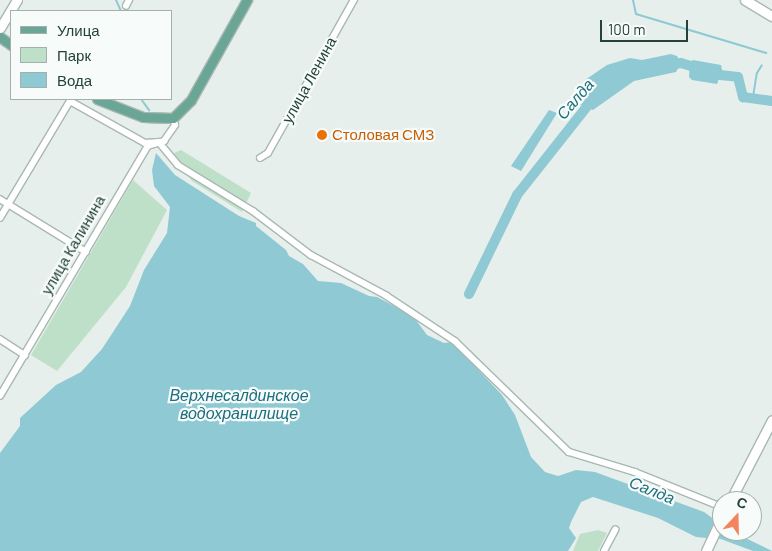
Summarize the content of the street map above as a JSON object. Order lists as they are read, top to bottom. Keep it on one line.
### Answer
{"streets":{"street":["улица Ленина","улица Калинина"]},"water":["Салда","Верхнесалдинское водохранилище"],"places":["Столовая СМЗ"],"legend":["Улица","Парк","Вода"],"scale_bar":"100 m","north":"top"}
